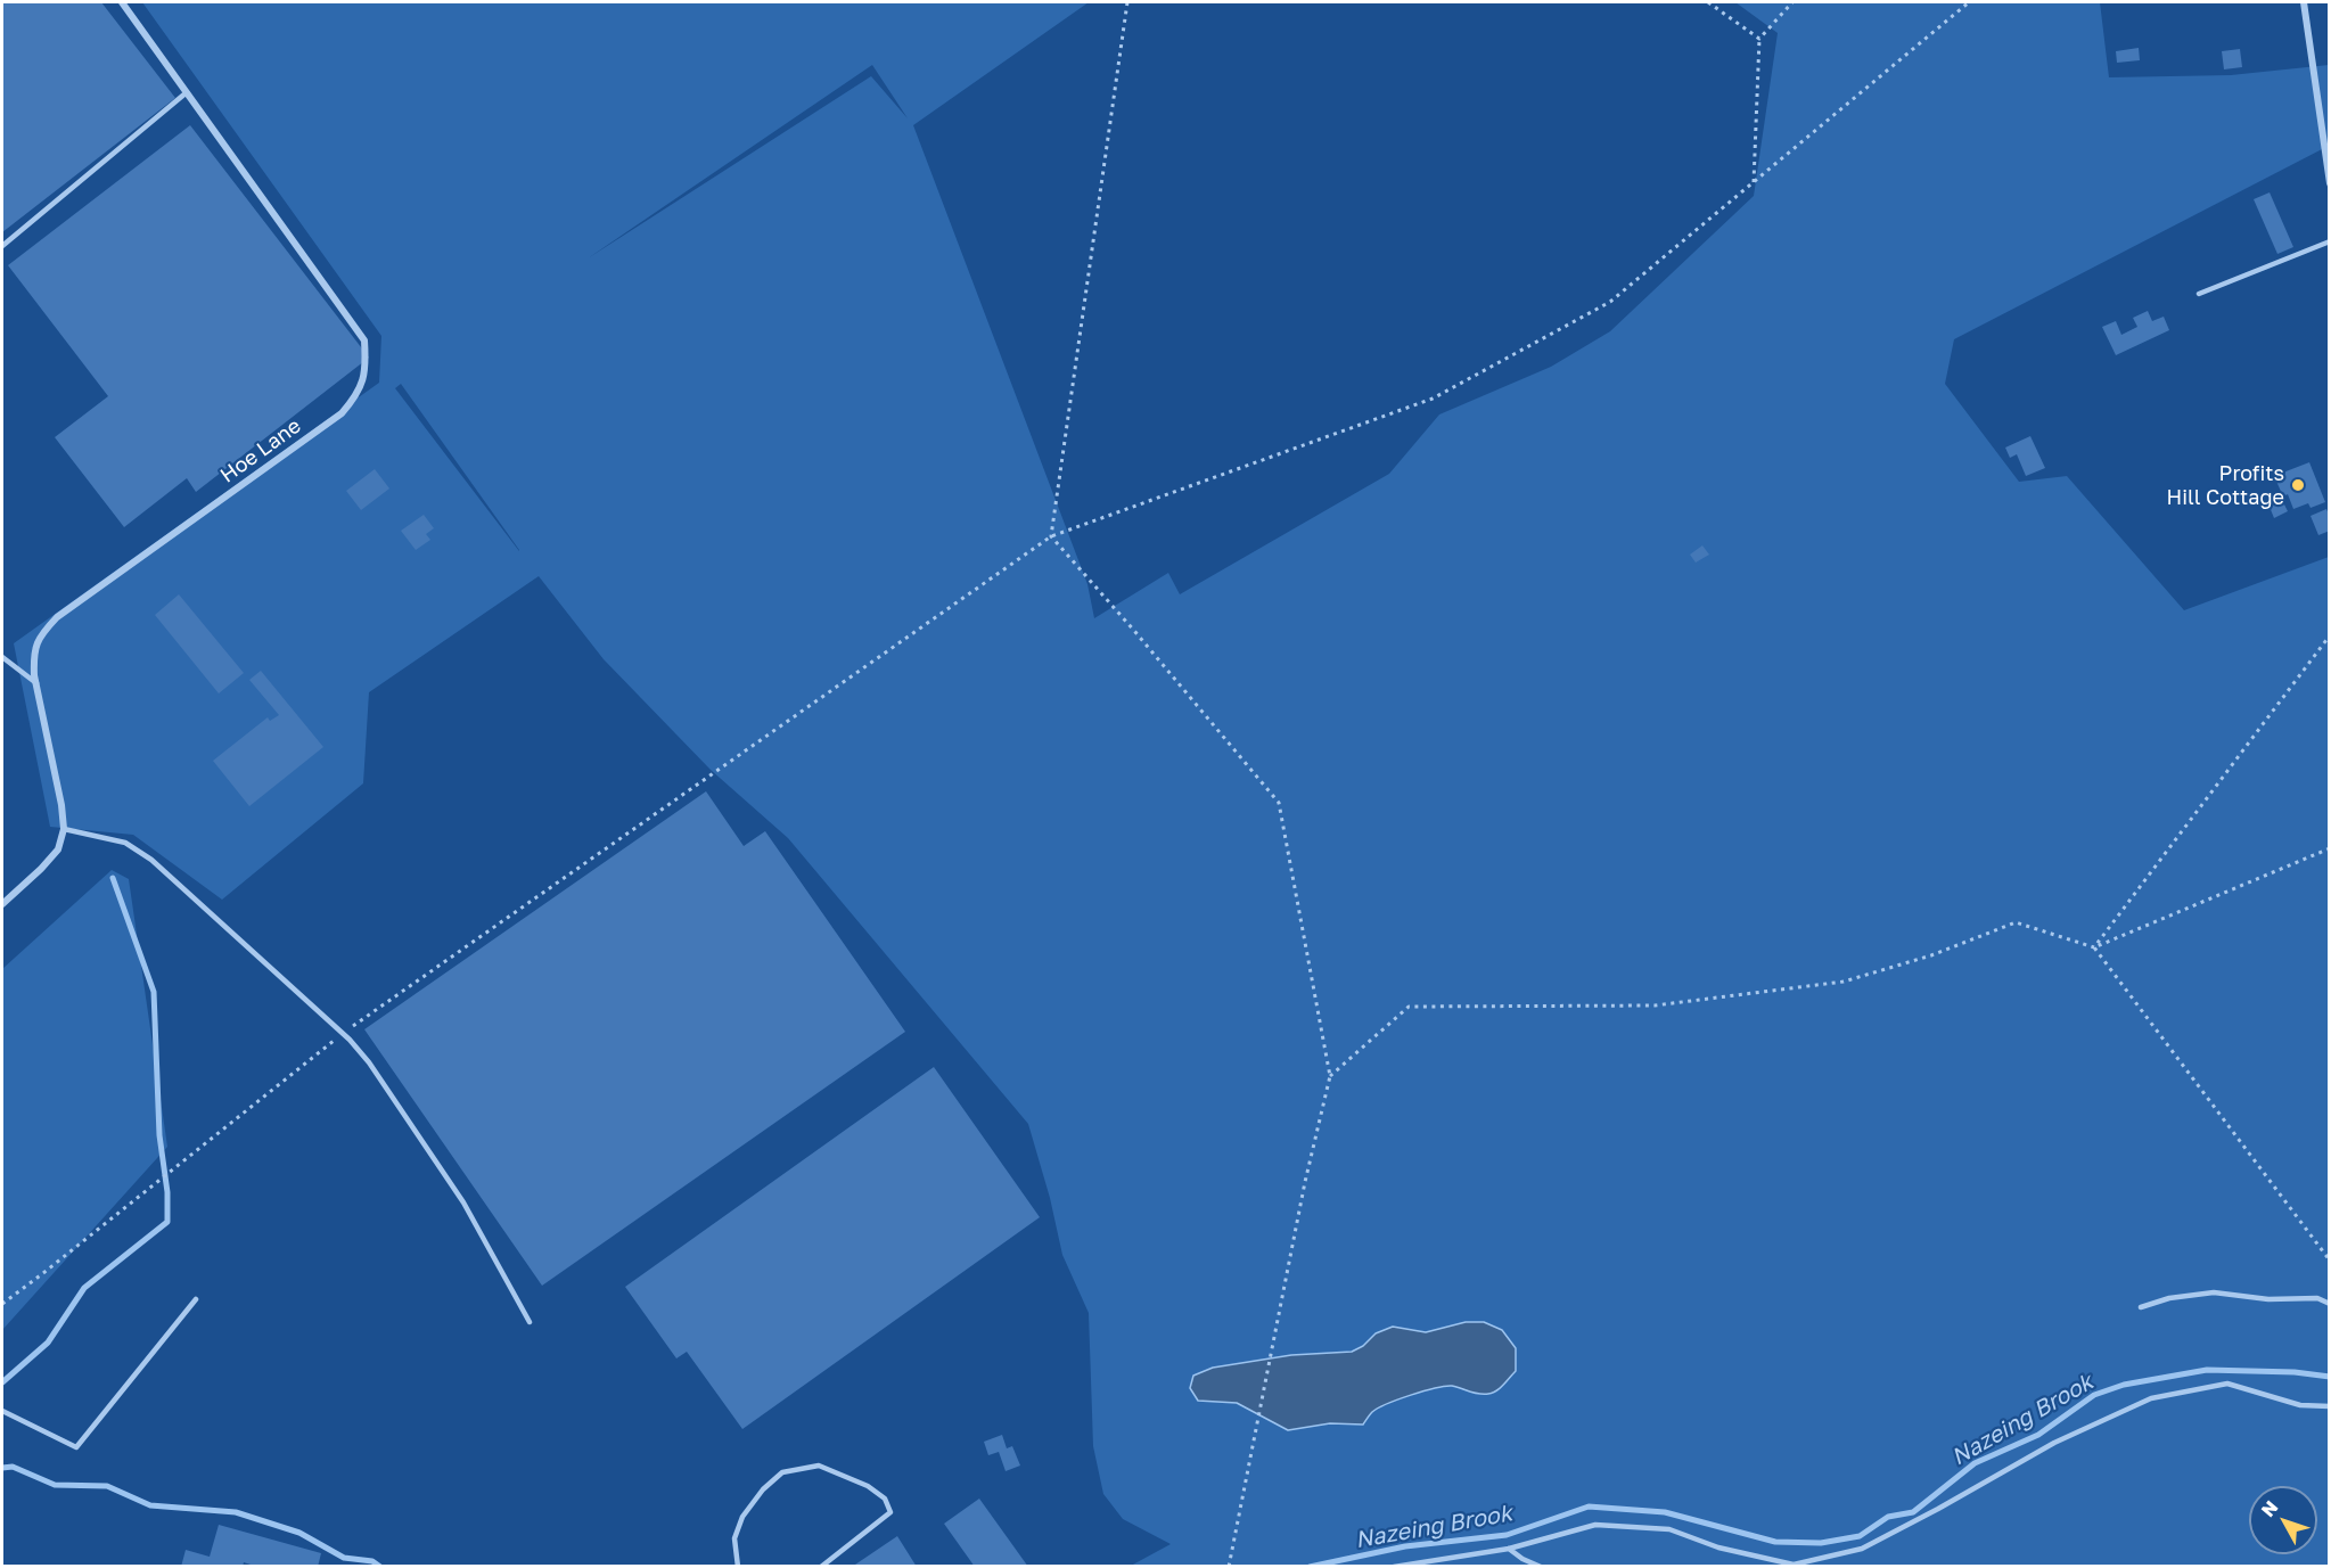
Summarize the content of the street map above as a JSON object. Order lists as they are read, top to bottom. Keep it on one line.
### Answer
{"streets":{"street":["Hoe Lane"]},"water":["Nazeing Brook"],"places":["Profits Hill Cottage"],"north":"top left"}
